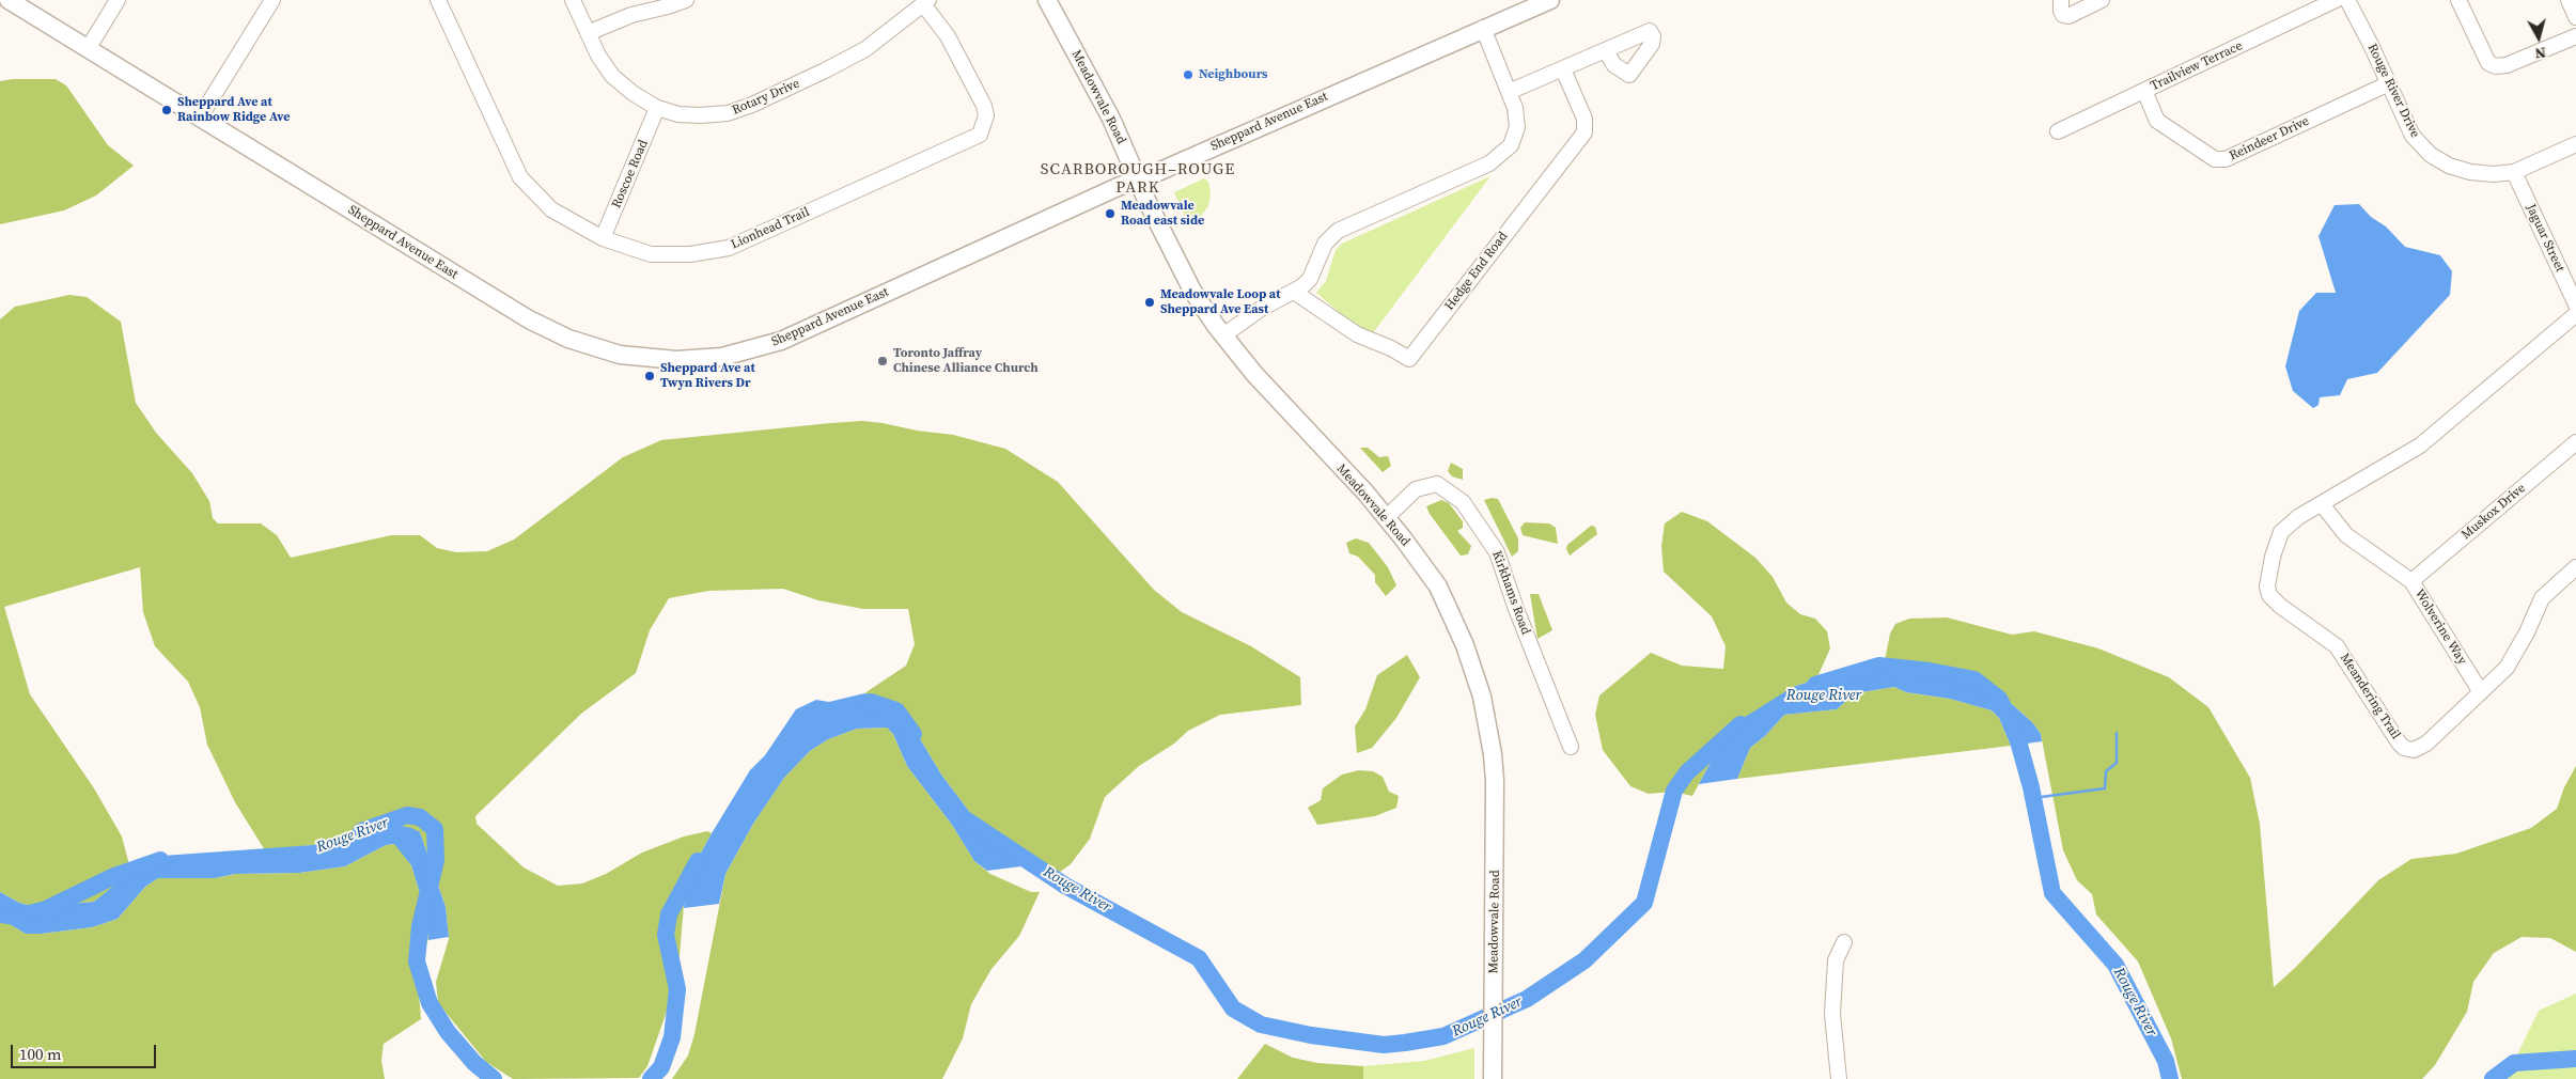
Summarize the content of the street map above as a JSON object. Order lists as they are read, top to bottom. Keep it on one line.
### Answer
{"streets":{"main road":["Meadowvale Road","Sheppard Avenue East"],"street":["Trailview Terrace","Rouge River Drive","Rotary Drive","Reindeer Drive","Roscoe Road","Lionhead Trail","Jaguar Street","Hedge End Road","Muskox Drive","Kirkhams Road","Wolverine Way","Meandering Trail"]},"crossings":[["Trailview Terrace","Reindeer Drive"],["Rouge River Drive","Reindeer Drive"],["Rouge River Drive","Jaguar Street"],["Rotary Drive","Roscoe Road"],["Rotary Drive","Lionhead Trail"],["Meadowvale Road","Sheppard Avenue East"],["Meadowvale Road","Kirkhams Road"],["Roscoe Road","Lionhead Trail"],["Muskox Drive","Wolverine Way"],["Wolverine Way","Meandering Trail"]],"districts":["SCARBOROUGH–ROUGE PARK"],"water":["Rouge River"],"places":["Neighbours","Sheppard Ave at Rainbow Ridge Ave","Meadowvale Road east side","Meadowvale Loop at Sheppard Ave East","Toronto Jaffray Chinese Alliance Church","Sheppard Ave at Twyn Rivers Dr"],"scale_bar":"100 m","north":"bottom"}
